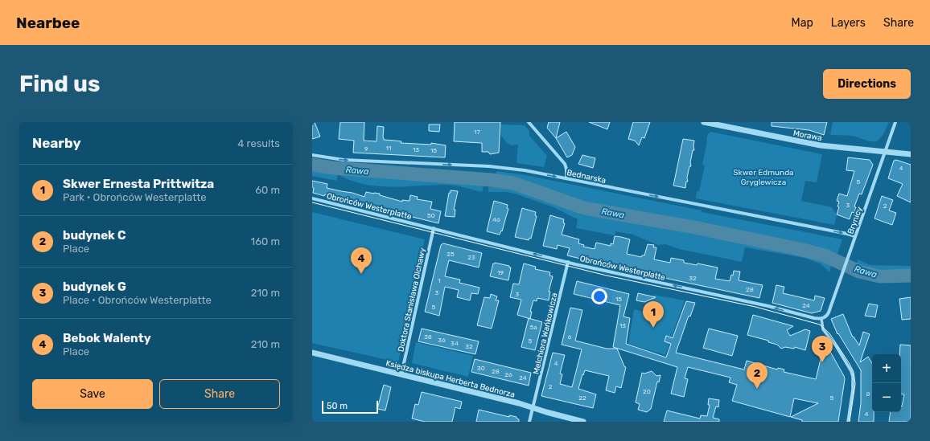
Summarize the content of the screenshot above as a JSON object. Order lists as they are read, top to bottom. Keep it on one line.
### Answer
{"streets":{"street":["Morawa","Bednarska","Obrońców Westerplatte","Brynicy","Doktora Stanisława Olchawy","Melchiora Wańkowicza","Księdza biskupa Herberta Bednorza"]},"crossings":[["Morawa","Brynicy"],["Bednarska","Brynicy"],["Obrońców Westerplatte","Brynicy"],["Obrońców Westerplatte","Doktora Stanisława Olchawy"],["Obrońców Westerplatte","Melchiora Wańkowicza"],["Doktora Stanisława Olchawy","Księdza biskupa Herberta Bednorza"],["Melchiora Wańkowicza","Księdza biskupa Herberta Bednorza"]],"one_way":["Bednarska","Obrońców Westerplatte"],"water":["Rawa"],"parks":["Skwer Edmunda Gryglewicza"],"house_numbers":["17","11","9","13","15","4","5","3","2","50","46","25","23","19","32","1","28","3","3","15","24","5","13","5a","38","6","36","5","34","32","4","30","28","26","24","2","20","8","22","5","4"],"scale_bar":"50 m","page":{"header":"Nearbee","nav":["Map","Layers","Share"],"buttons":["Directions",["Save","Share"]],"title":"Find us","heading":["Nearby","4 results"],"list":[{"mark":"1","name":"Skwer Ernesta Prittwitza","note":"Park · Obrońców Westerplatte","value":"60 m"},{"mark":"2","name":"budynek C","note":"Place","value":"160 m"},{"mark":"3","name":"budynek G","note":"Place · Obrońców Westerplatte","value":"210 m"},{"mark":"4","name":"Bebok Walenty","note":"Place","value":"210 m"}],"pins":["4","1","3","2"],"map_buttons":["+","−"],"scale":"50 m"}}
